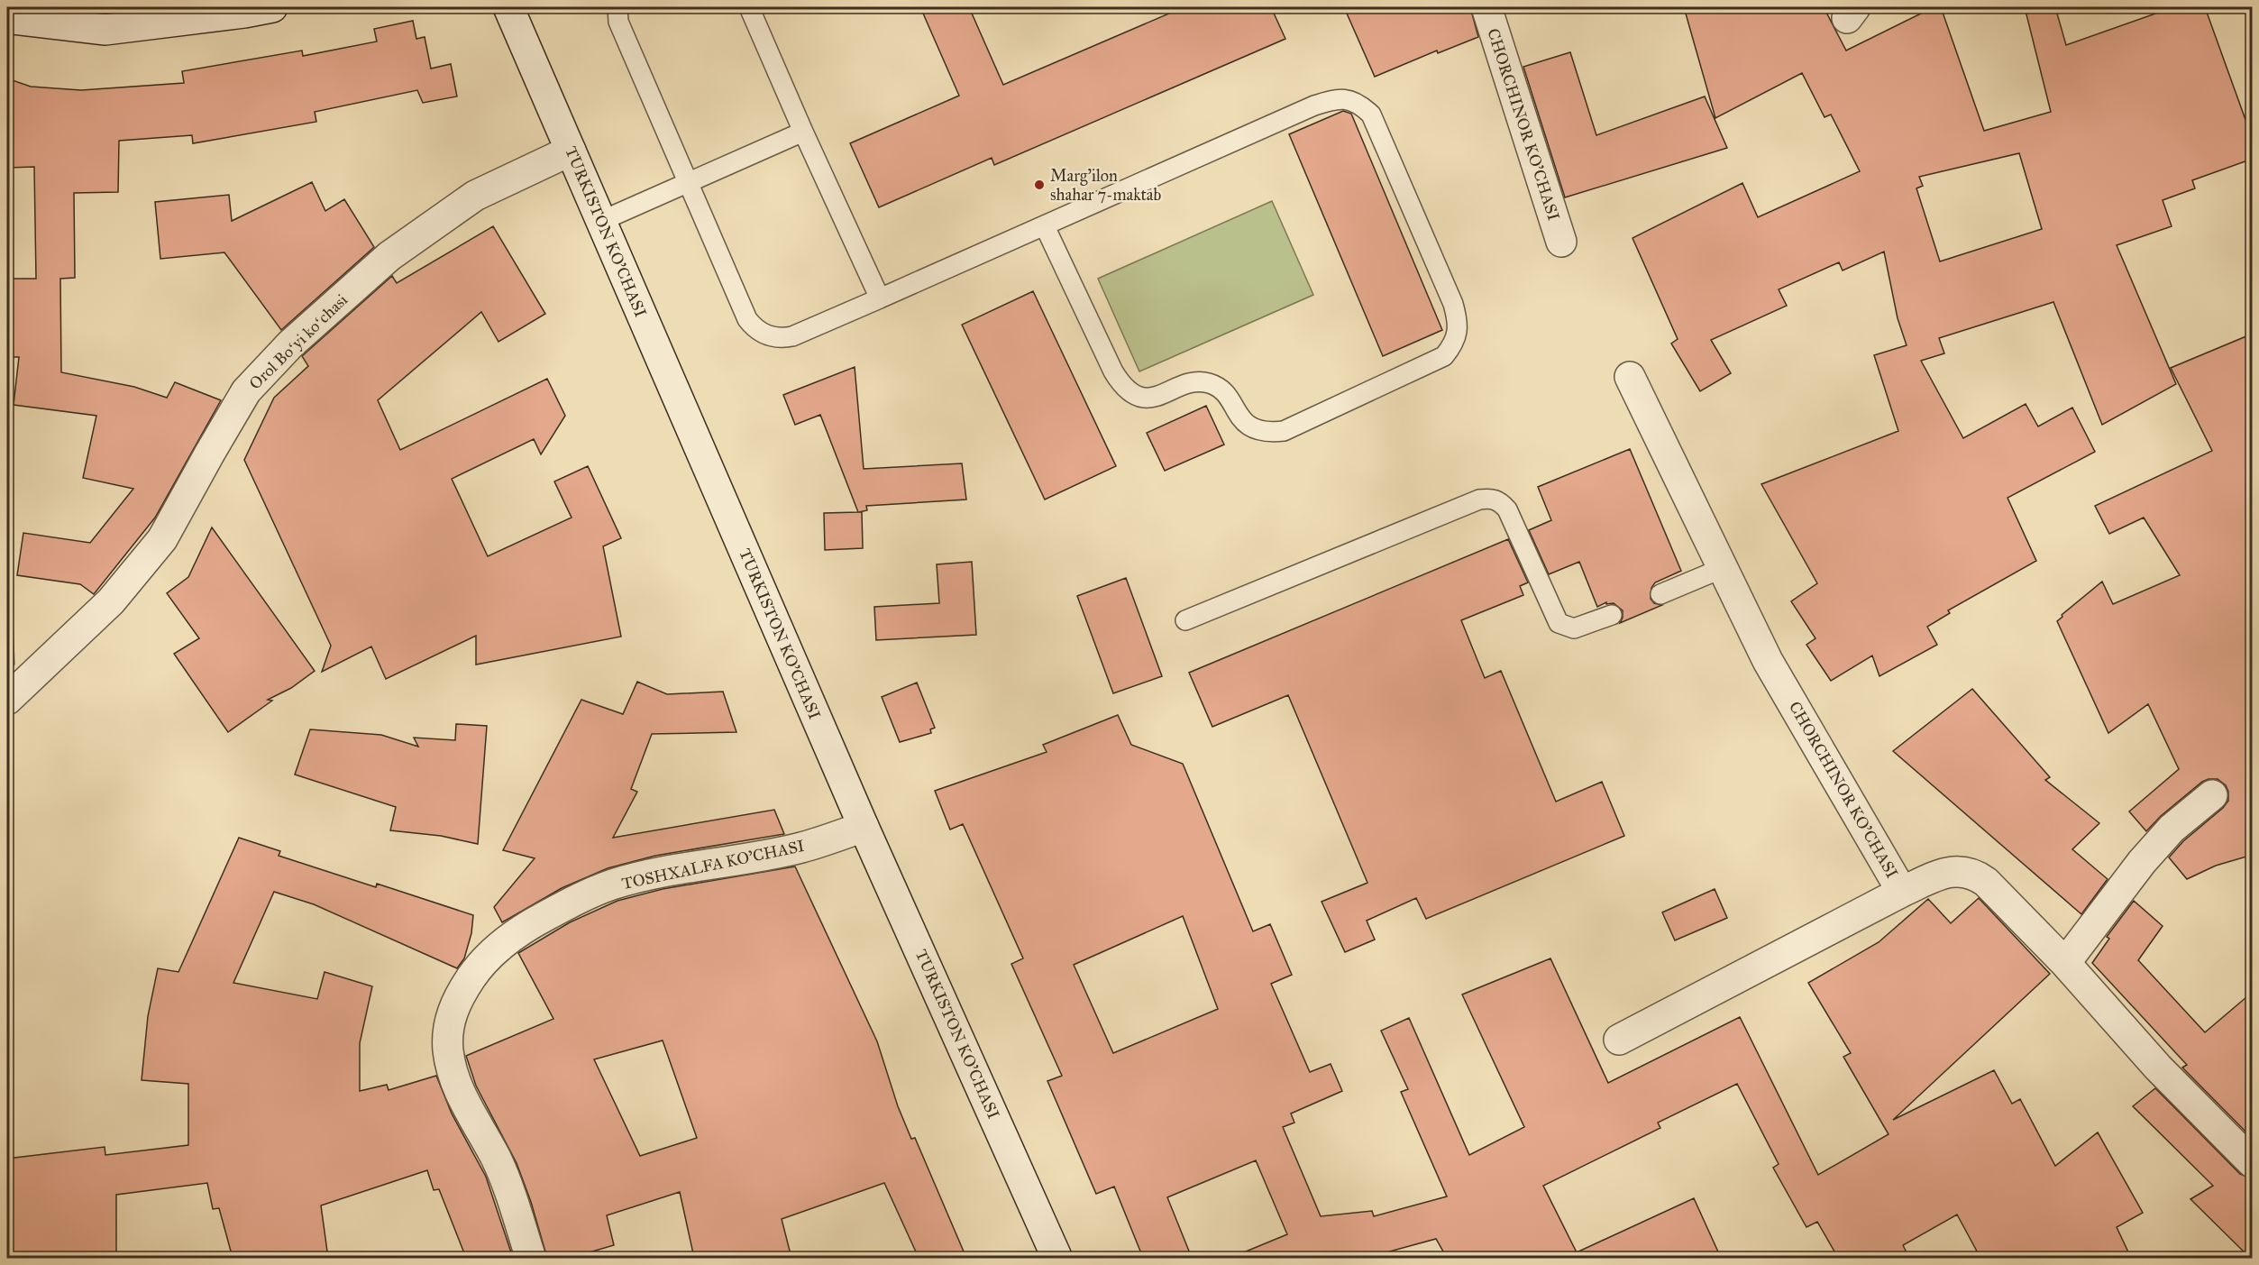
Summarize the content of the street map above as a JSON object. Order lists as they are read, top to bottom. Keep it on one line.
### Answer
{"streets":{"street":["CHORCHINOR KO'CHASI","TURKISTON KO’CHASI","Orol Boʻyi koʻchasi","TOSHXALFA KO'CHASI"]},"crossings":[["TURKISTON KO’CHASI","Orol Boʻyi koʻchasi"],["TURKISTON KO’CHASI","TOSHXALFA KO'CHASI"]],"places":["Marg'ilon shahar 7-maktab"]}
